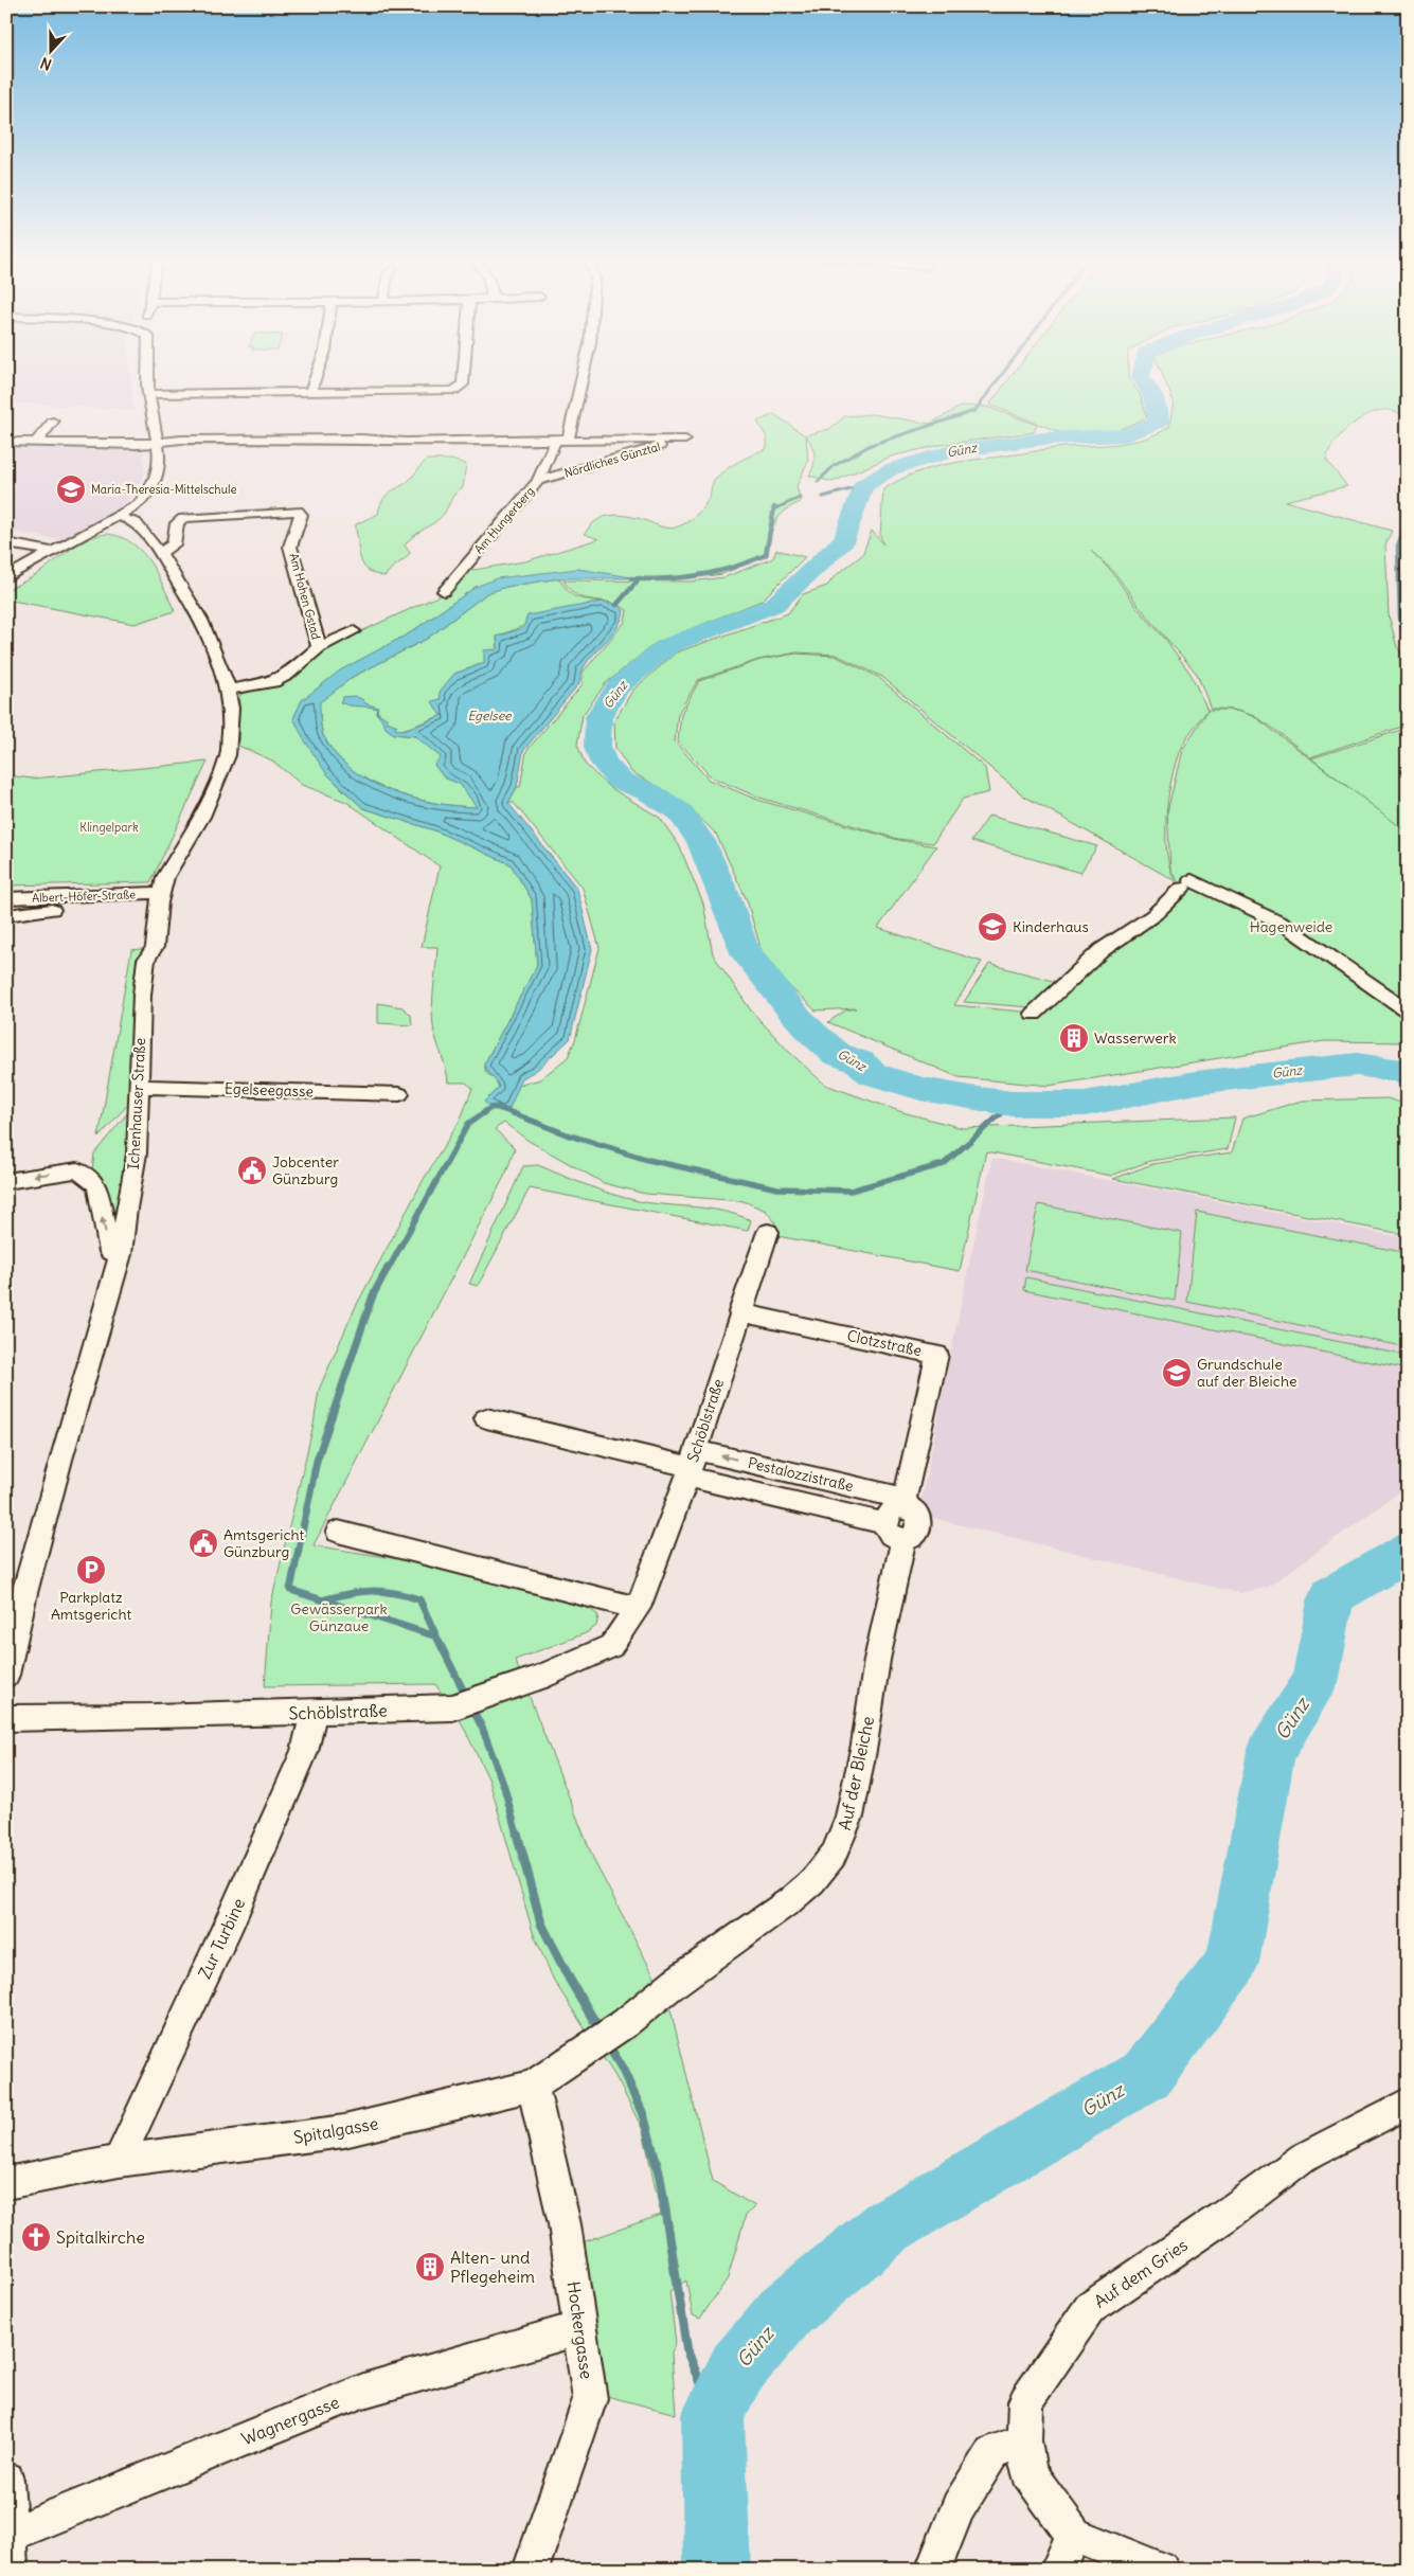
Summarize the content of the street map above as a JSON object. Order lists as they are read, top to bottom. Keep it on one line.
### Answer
{"streets":{"street":["Nördliches Günztal","Am Hungerberg","Am Hohen Gstad","Albert-Höfer-Straße","Egelseegasse","Ichenhauser Straße","Clotzstraße","Schöblstraße","Pestalozzistraße","Auf der Bleiche","Zur Turbine","Spitalgasse","Auf dem Gries","Hockergasse","Wagnergasse"]},"crossings":[["Nördliches Günztal","Am Hungerberg"],["Am Hohen Gstad","Ichenhauser Straße"],["Albert-Höfer-Straße","Ichenhauser Straße"],["Egelseegasse","Ichenhauser Straße"],["Clotzstraße","Schöblstraße"],["Clotzstraße","Pestalozzistraße"],["Schöblstraße","Pestalozzistraße"],["Schöblstraße","Zur Turbine"],["Pestalozzistraße","Auf der Bleiche"],["Auf der Bleiche","Spitalgasse"],["Zur Turbine","Spitalgasse"],["Spitalgasse","Hockergasse"],["Hockergasse","Wagnergasse"]],"water":["Günz","Egelsee"],"parks":["Klingelpark","Hagenweide","Gewässerpark Günzaue"],"places":{"school or university":["Maria-Theresia-Mittelschule","Kinderhaus","Grundschule auf der Bleiche"],"building":["Wasserwerk","Alten- und Pflegeheim"],"public building":["Jobcenter Günzburg","Amtsgericht Günzburg"],"parking":["Parkplatz Amtsgericht"],"church":["Spitalkirche"]},"north":"bottom"}
